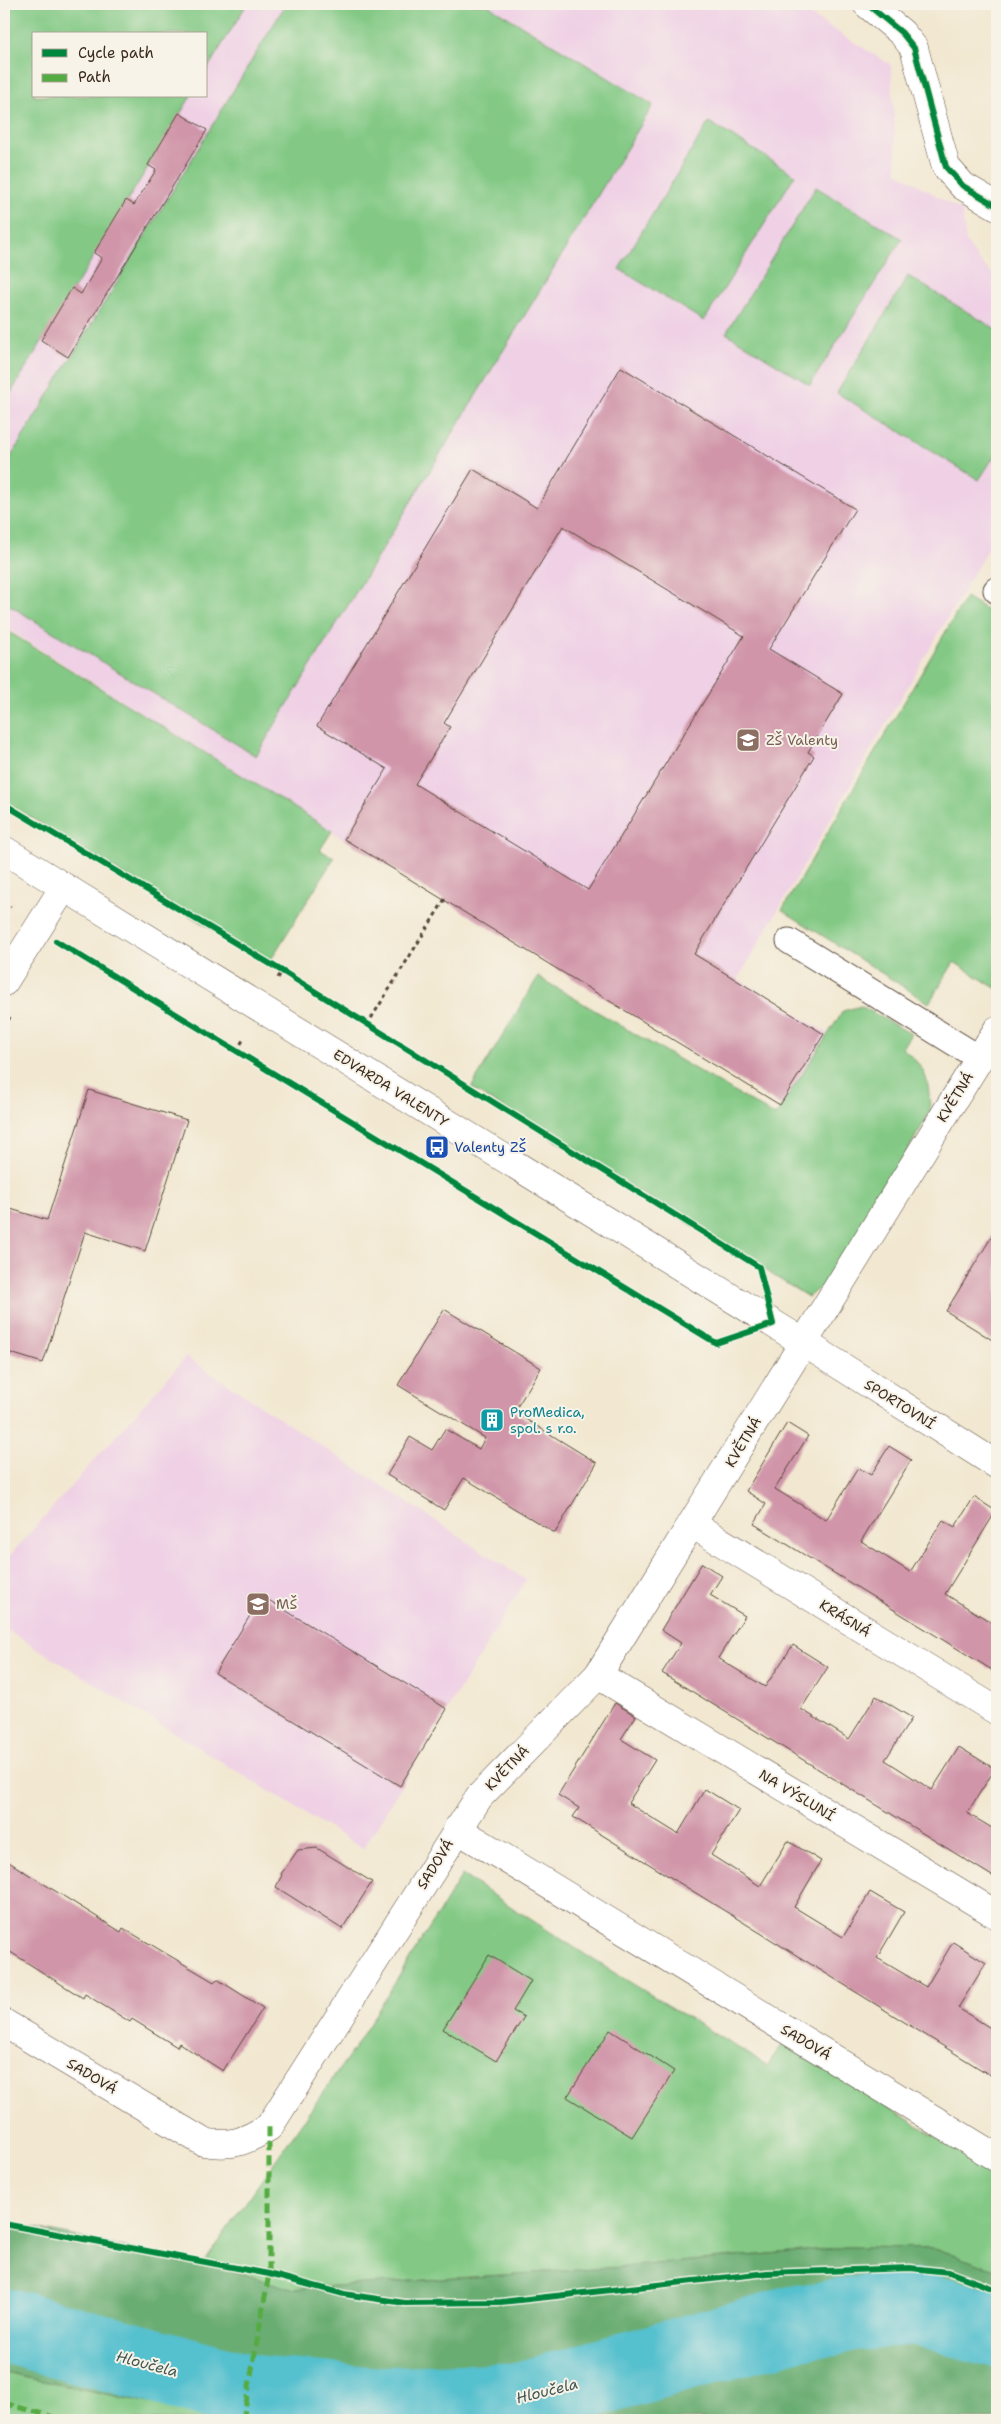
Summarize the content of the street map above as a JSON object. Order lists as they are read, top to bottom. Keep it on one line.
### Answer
{"streets":{"street":["EDVARDA VALENTY","KVĚTNÁ","SPORTOVNÍ","KRÁSNÁ","NA VÝSLUNÍ","SADOVÁ"]},"crossings":[["EDVARDA VALENTY","KVĚTNÁ"],["EDVARDA VALENTY","SPORTOVNÍ"],["KVĚTNÁ","SPORTOVNÍ"],["KVĚTNÁ","KRÁSNÁ"],["KVĚTNÁ","NA VÝSLUNÍ"],["KVĚTNÁ","SADOVÁ"]],"water":["Hloučela"],"places":{"school or university":["ZŠ Valenty","MŠ"],"bus stop":["Valenty ZŠ"],"building":["ProMedica, spol. s r.o."]},"legend":["Cycle path","Path"]}
